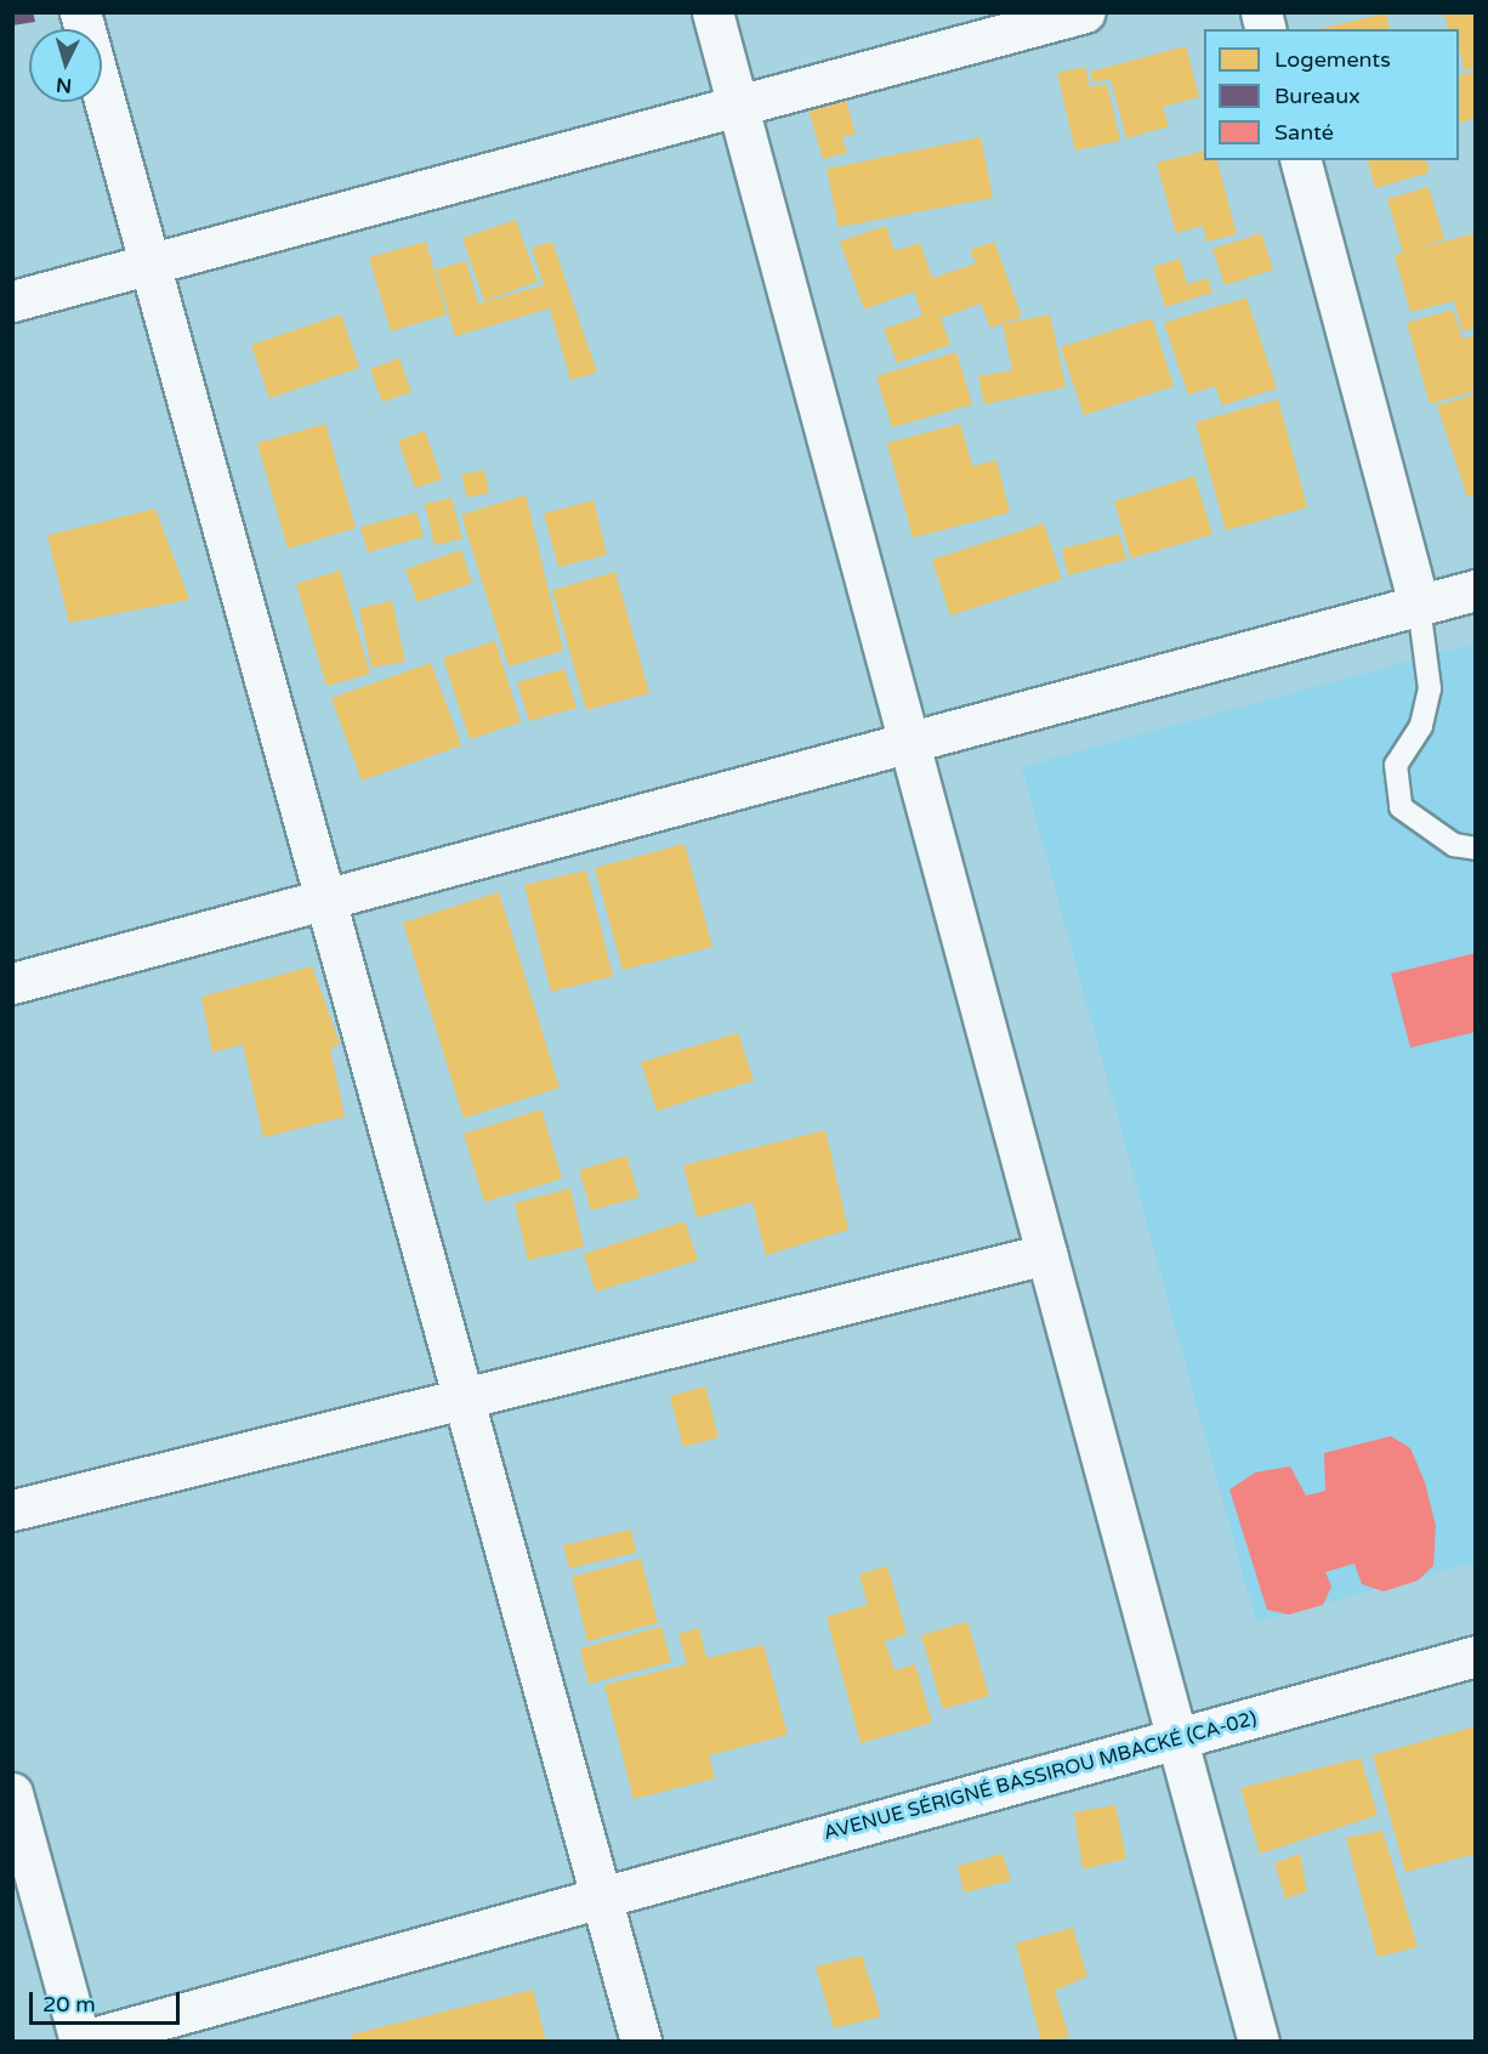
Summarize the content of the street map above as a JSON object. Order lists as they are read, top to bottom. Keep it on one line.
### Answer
{"streets":{"street":["AVENUE SÉRIGNÉ BASSIROU MBACKÉ (CA-02)"]},"legend":["Logements","Bureaux","Santé"],"scale_bar":"20 m","north":"bottom"}
